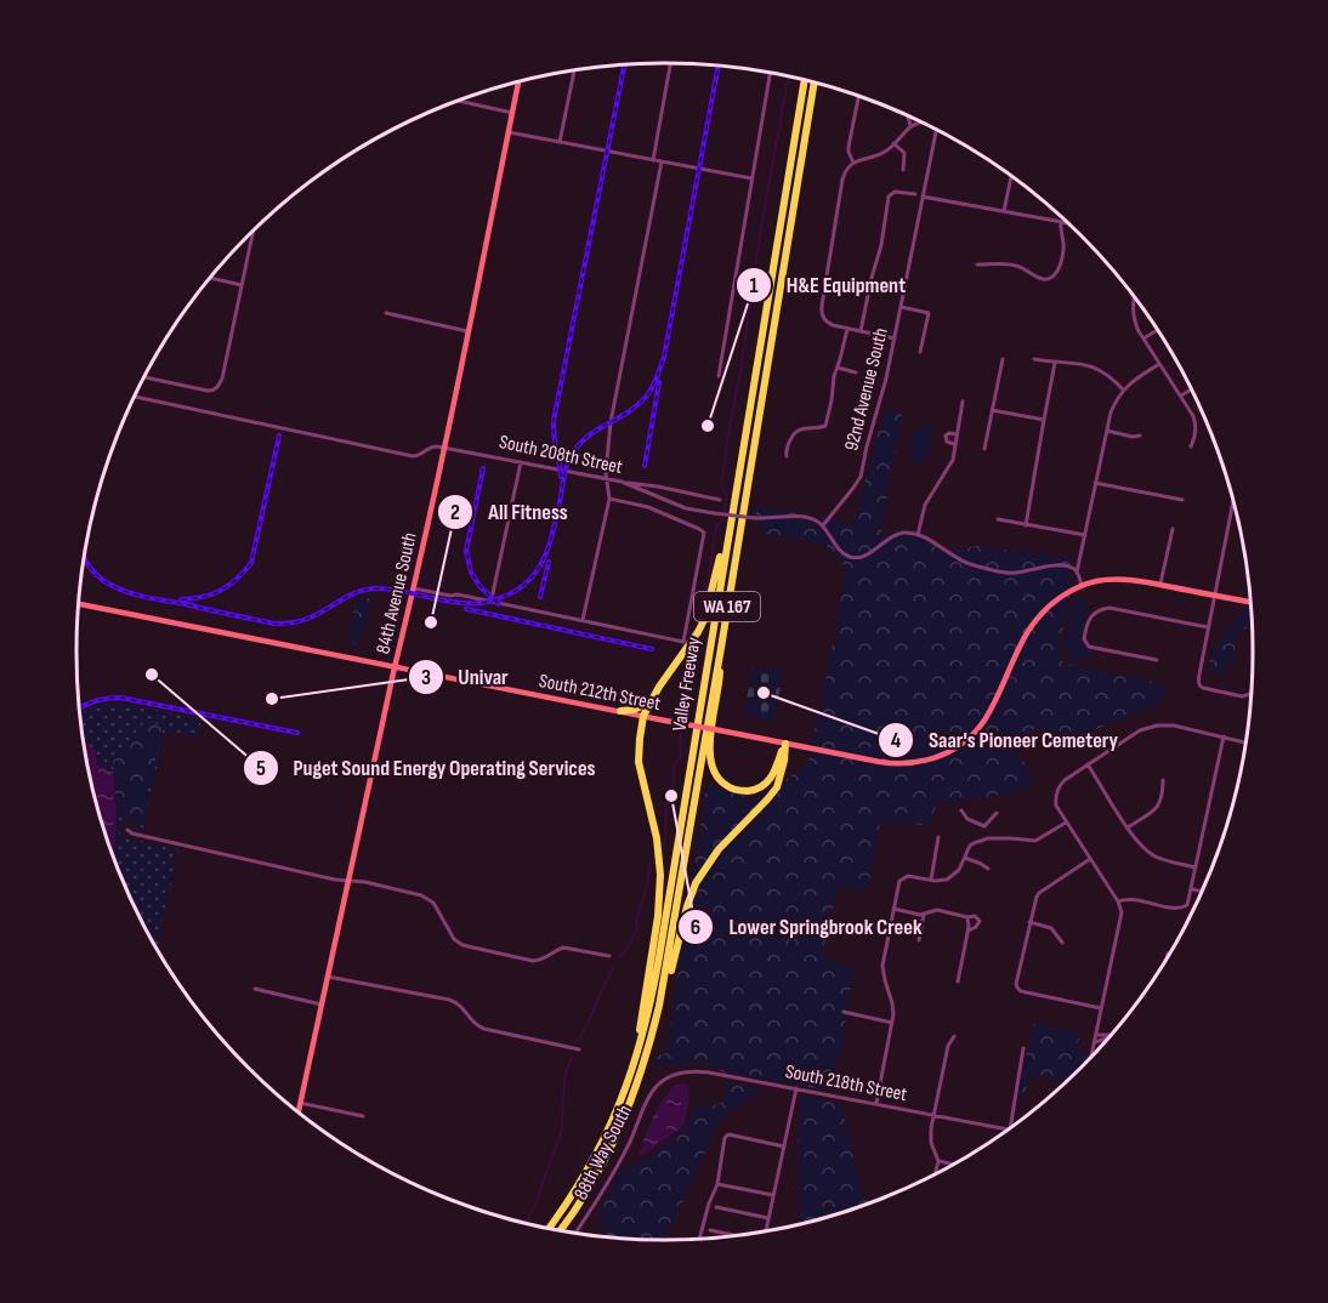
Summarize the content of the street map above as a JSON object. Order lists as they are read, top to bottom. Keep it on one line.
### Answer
{"streets":{"highway":["WA 167","Valley Freeway"],"main road":["84th Avenue South","South 212th Street"],"street":["92nd Avenue South","South 208th Street","South 218th Street","88th Way South"]},"crossings":[["92nd Avenue South","South 208th Street"],["South 208th Street","84th Avenue South"],["84th Avenue South","South 212th Street"],["South 218th Street","88th Way South"]],"places":["H&E Equipment","All Fitness","Puget Sound Energy Operating Services","Saar's Pioneer Cemetery","Univar","Lower Springbrook Creek"]}
